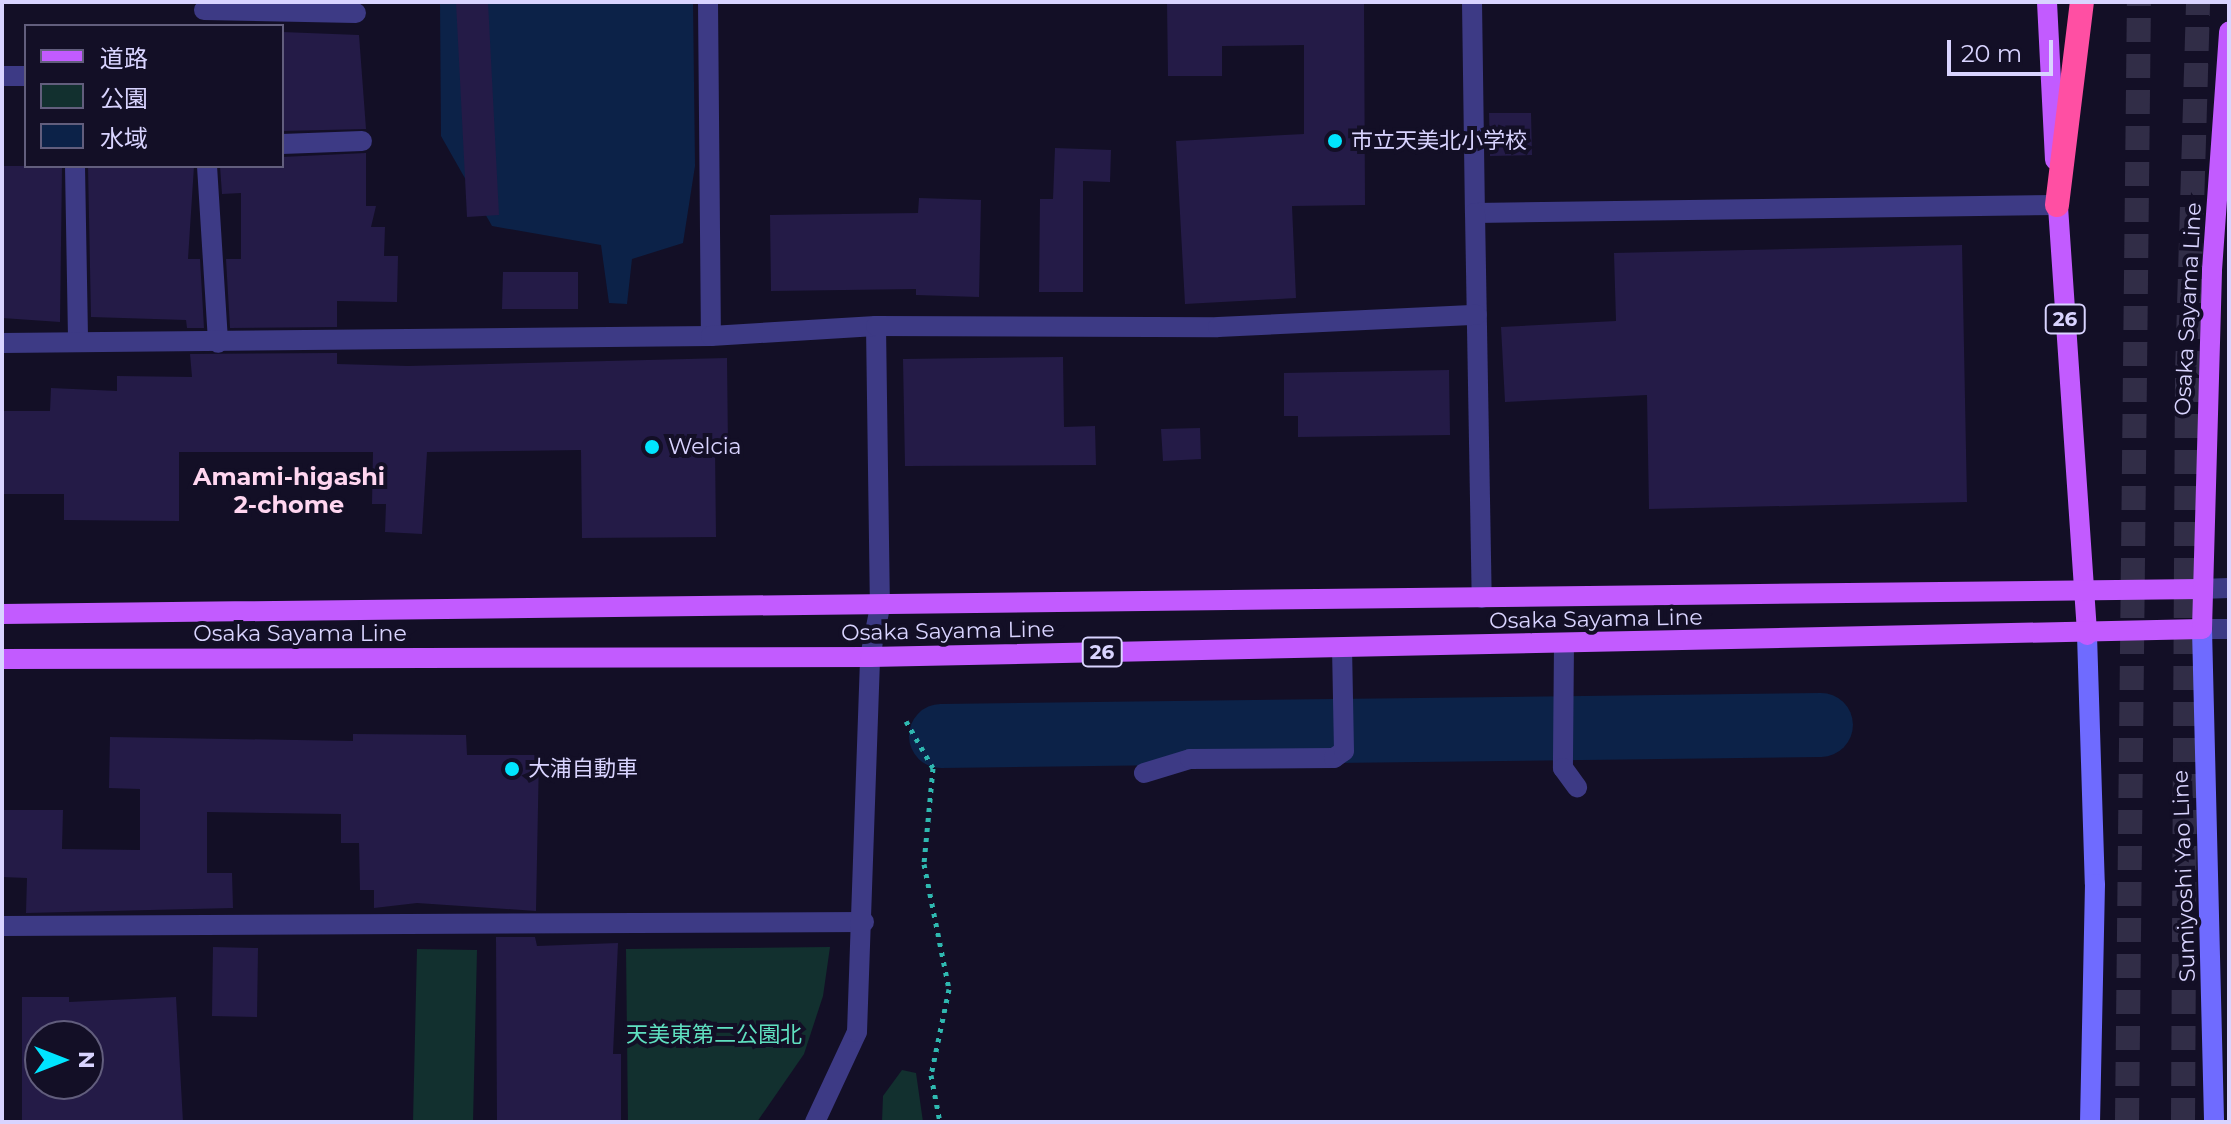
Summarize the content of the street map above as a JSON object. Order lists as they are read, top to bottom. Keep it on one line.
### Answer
{"streets":{"main road":["Osaka Sayama Line","26","Sumiyoshi Yao Line"]},"crossings":[["Osaka Sayama Line","26"],["Osaka Sayama Line","Sumiyoshi Yao Line"]],"districts":["Amami-higashi 2-chome"],"parks":["天美東第二公園北"],"places":["市立天美北小学校","Welcia","大浦自動車"],"legend":["道路","公園","水域"],"scale_bar":"20 m","north":"right"}
